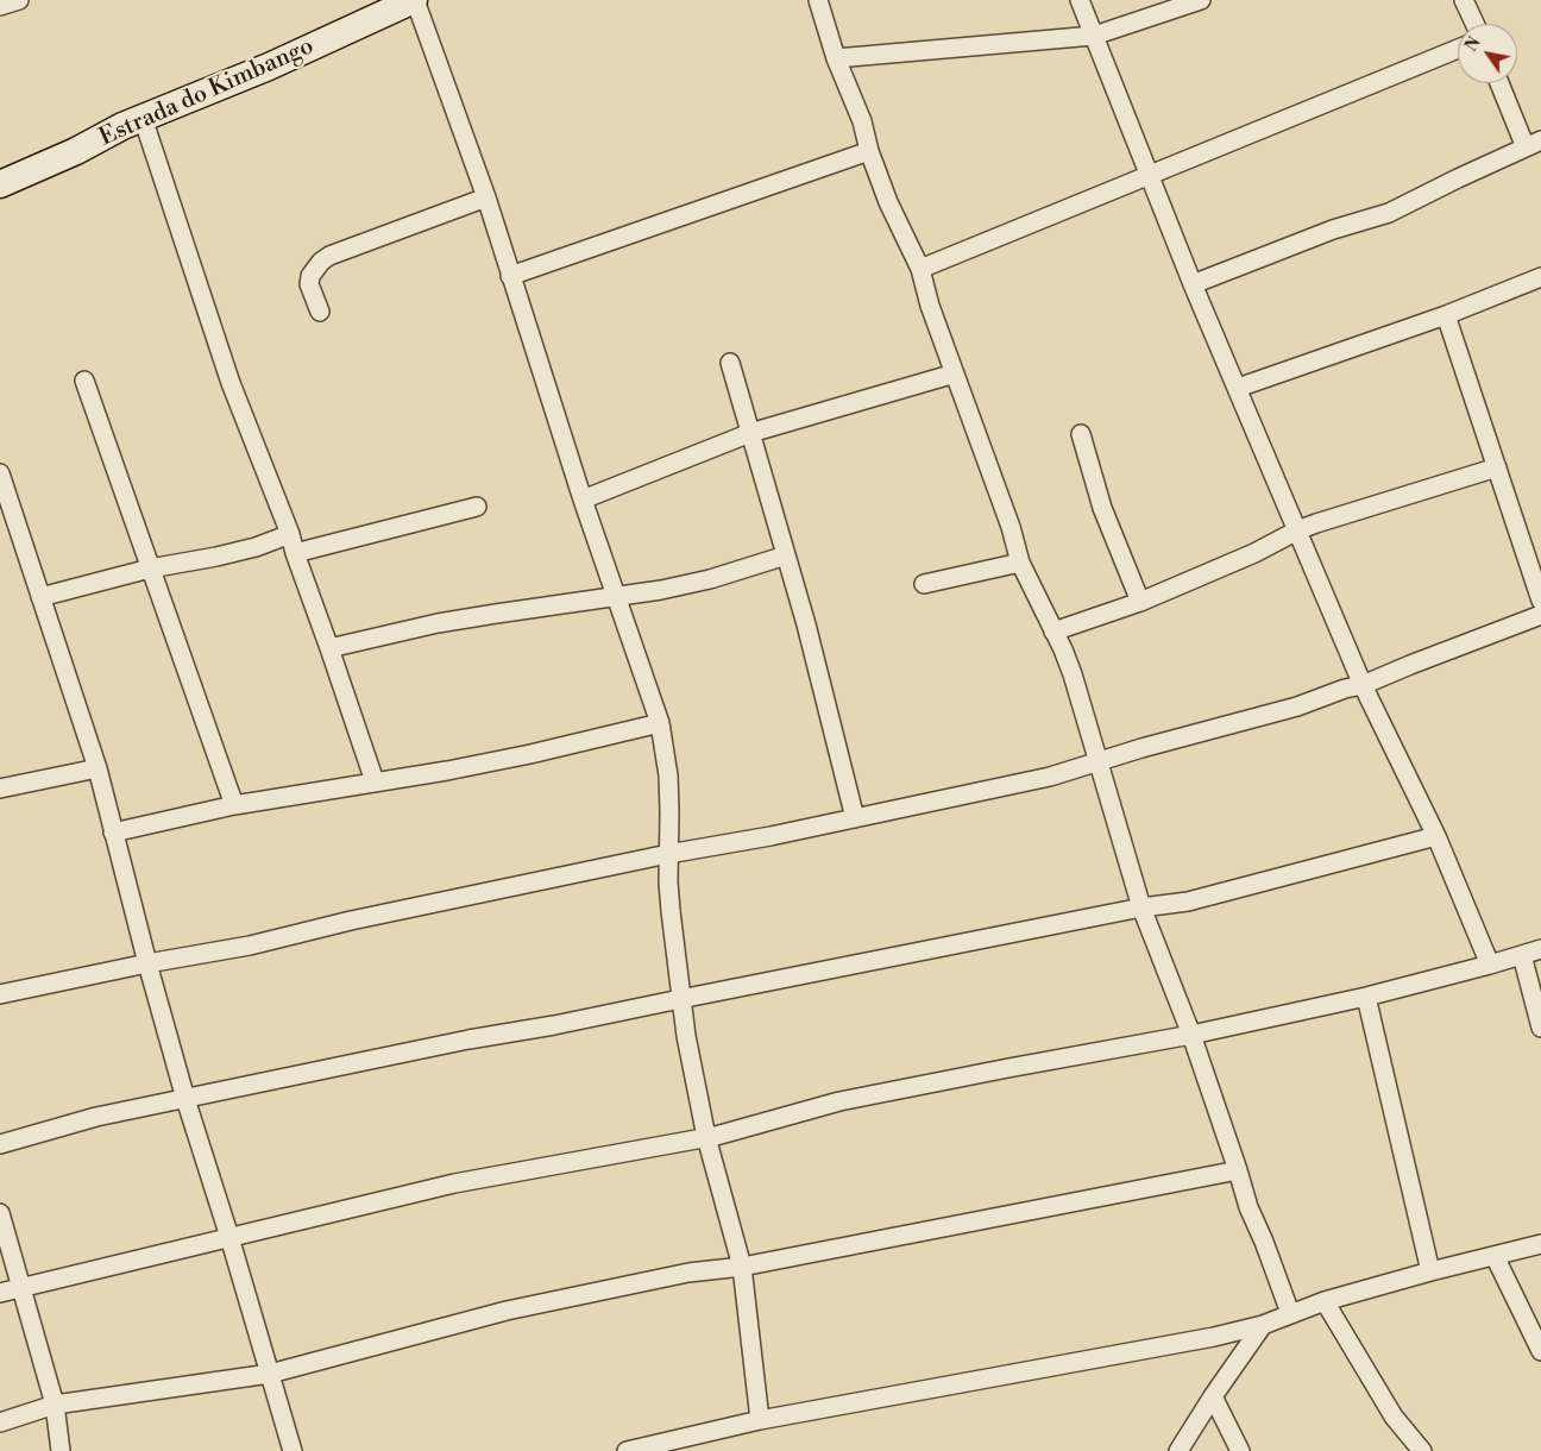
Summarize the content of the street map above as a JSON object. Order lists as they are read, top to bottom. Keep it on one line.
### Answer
{"streets":{"street":["Estrada do Kimbango"]},"north":"top left"}
